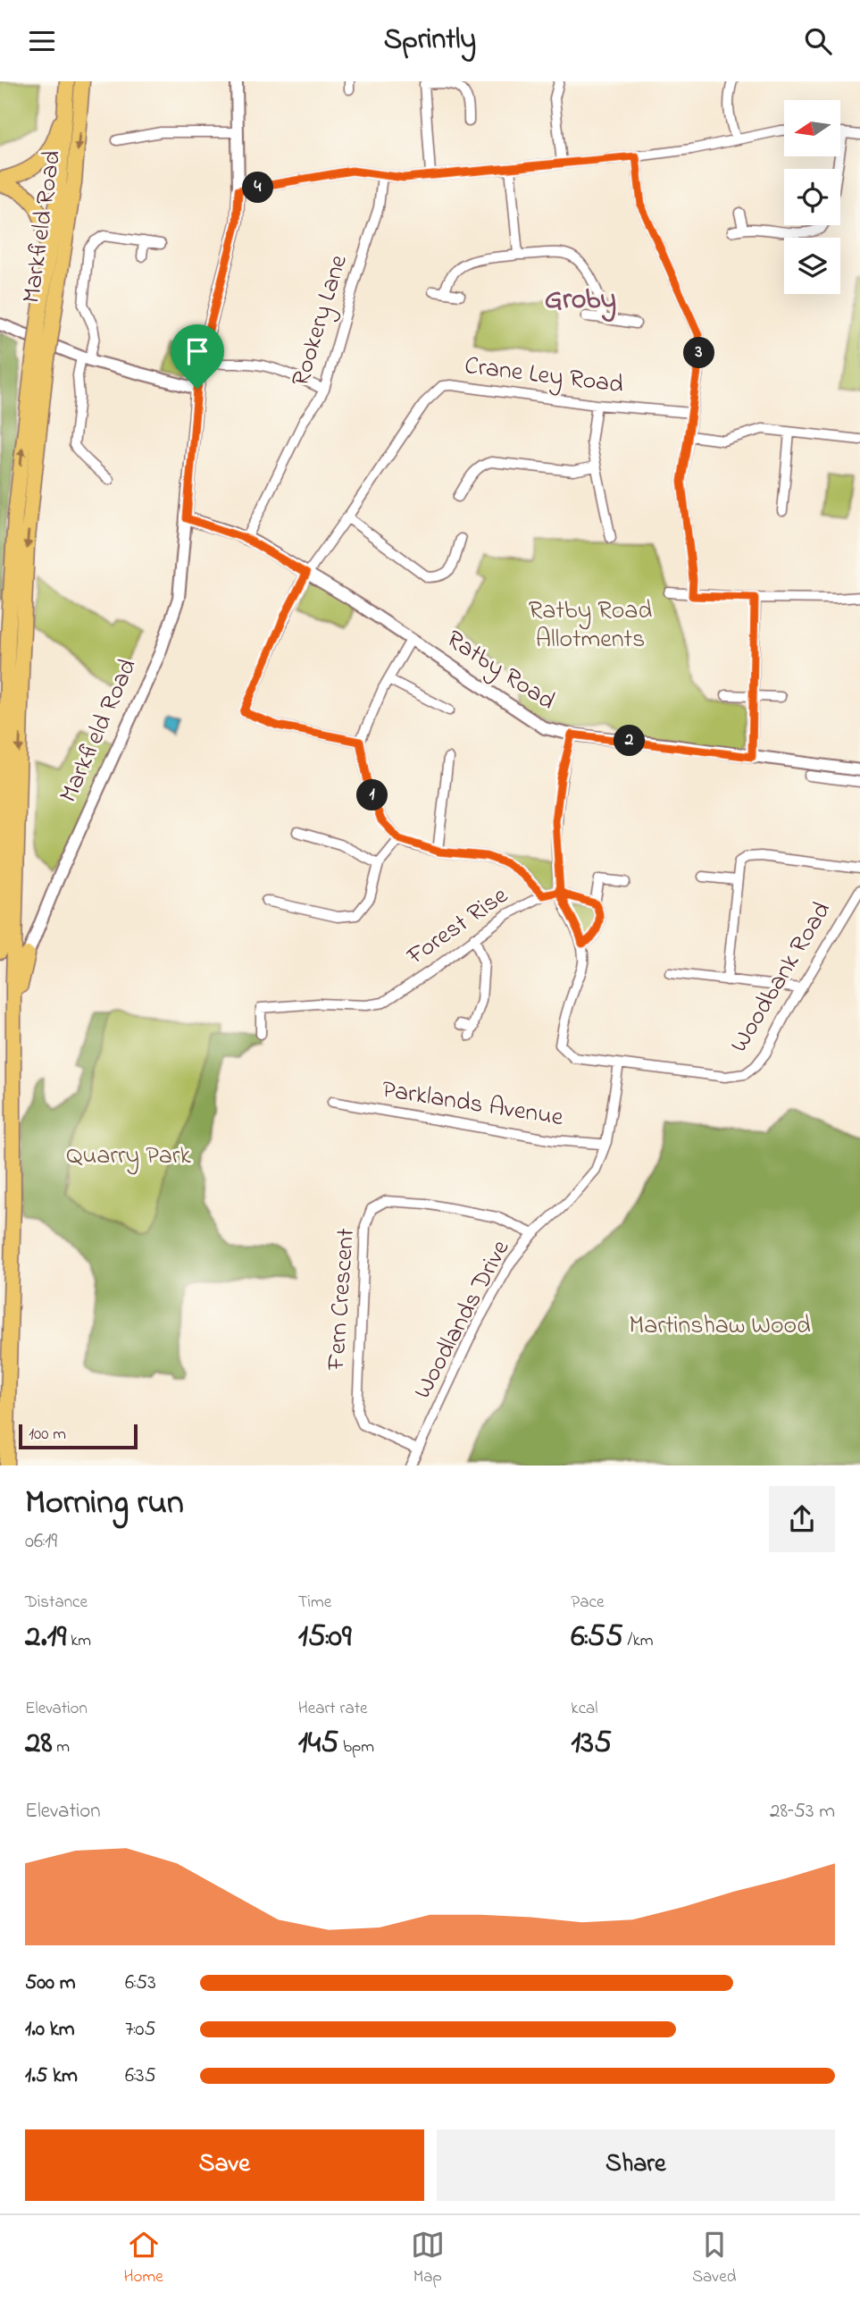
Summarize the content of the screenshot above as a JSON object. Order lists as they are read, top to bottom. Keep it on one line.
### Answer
{"streets":{"highway":["Markfield Road"],"street":["Rookery Lane","Crane Ley Road","Ratby Road","Forest Rise","Woodbank Road","Parklands Avenue","Fern Crescent","Woodlands Drive"]},"crossings":[["Markfield Road","Ratby Road"],["Rookery Lane","Ratby Road"],["Woodbank Road","Woodlands Drive"],["Parklands Avenue","Woodlands Drive"],["Fern Crescent","Woodlands Drive"]],"districts":["Groby"],"parks":["Ratby Road Allotments","Quarry Park","Martinshaw Wood"],"scale_bar":"100 m","north":"left","page":{"header":"Sprintly","pins":["4","3","2","1"],"scale":"100 m","heading":["Morning run","06:19"],"stats":[["Distance","2.19 km"],["Time","15:09"],["Pace","6:55 /km"],["Elevation","28 m"],["Heart rate","145 bpm"],["kcal","135"]],"chart":["Elevation","28–53 m"],"list":[{"name":"500 m","note":"6:53"},{"name":"1.0 km","note":"7:05"},{"name":"1.5 km","note":"6:35"}],"buttons":["Save","Share"],"tabs":["Home","Map","Saved"]}}
